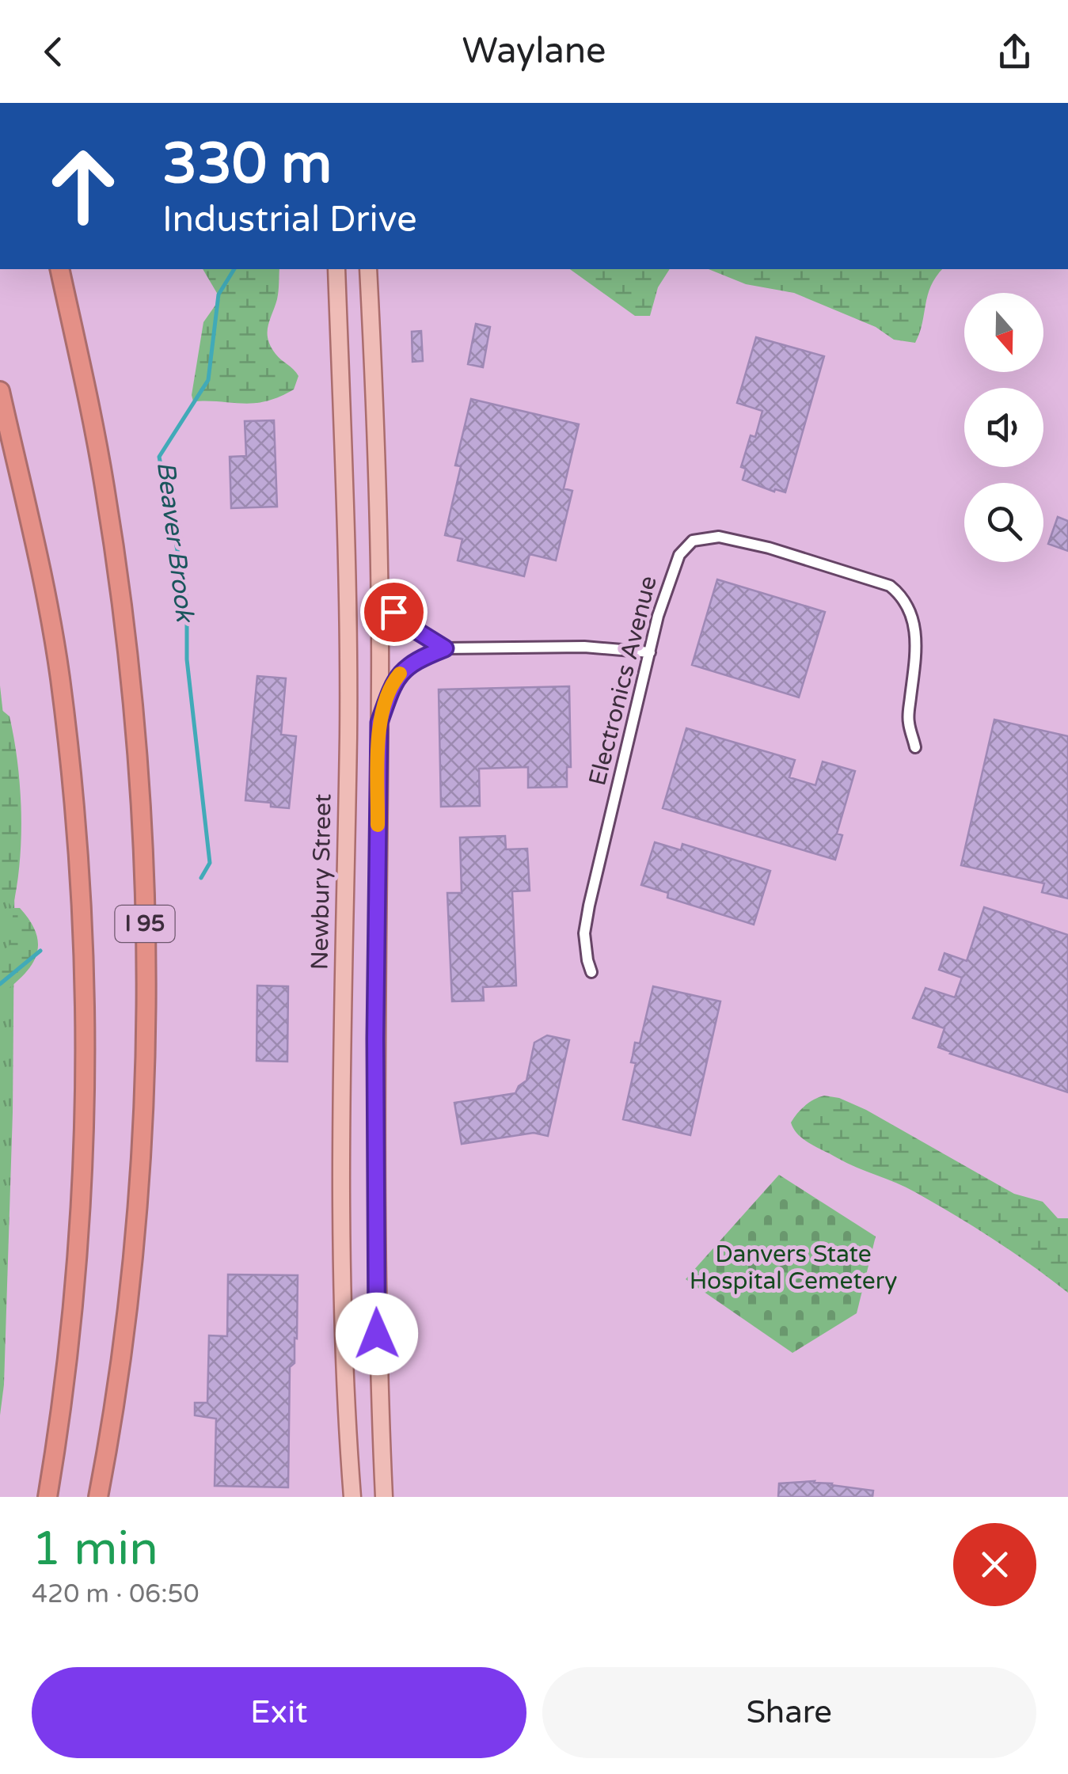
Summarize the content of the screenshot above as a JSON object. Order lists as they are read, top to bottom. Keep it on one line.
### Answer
{"streets":{"highway":["I 95"],"main road":["Newbury Street"],"street":["Electronics Avenue"]},"water":["Beaver Brook"],"parks":["Danvers State Hospital Cemetery"],"north":"bottom","page":{"header":"Waylane","turn":["330 m","Industrial Drive"],"heading":["1 min","420 m · 06:50"],"buttons":["Exit","Share"]}}
